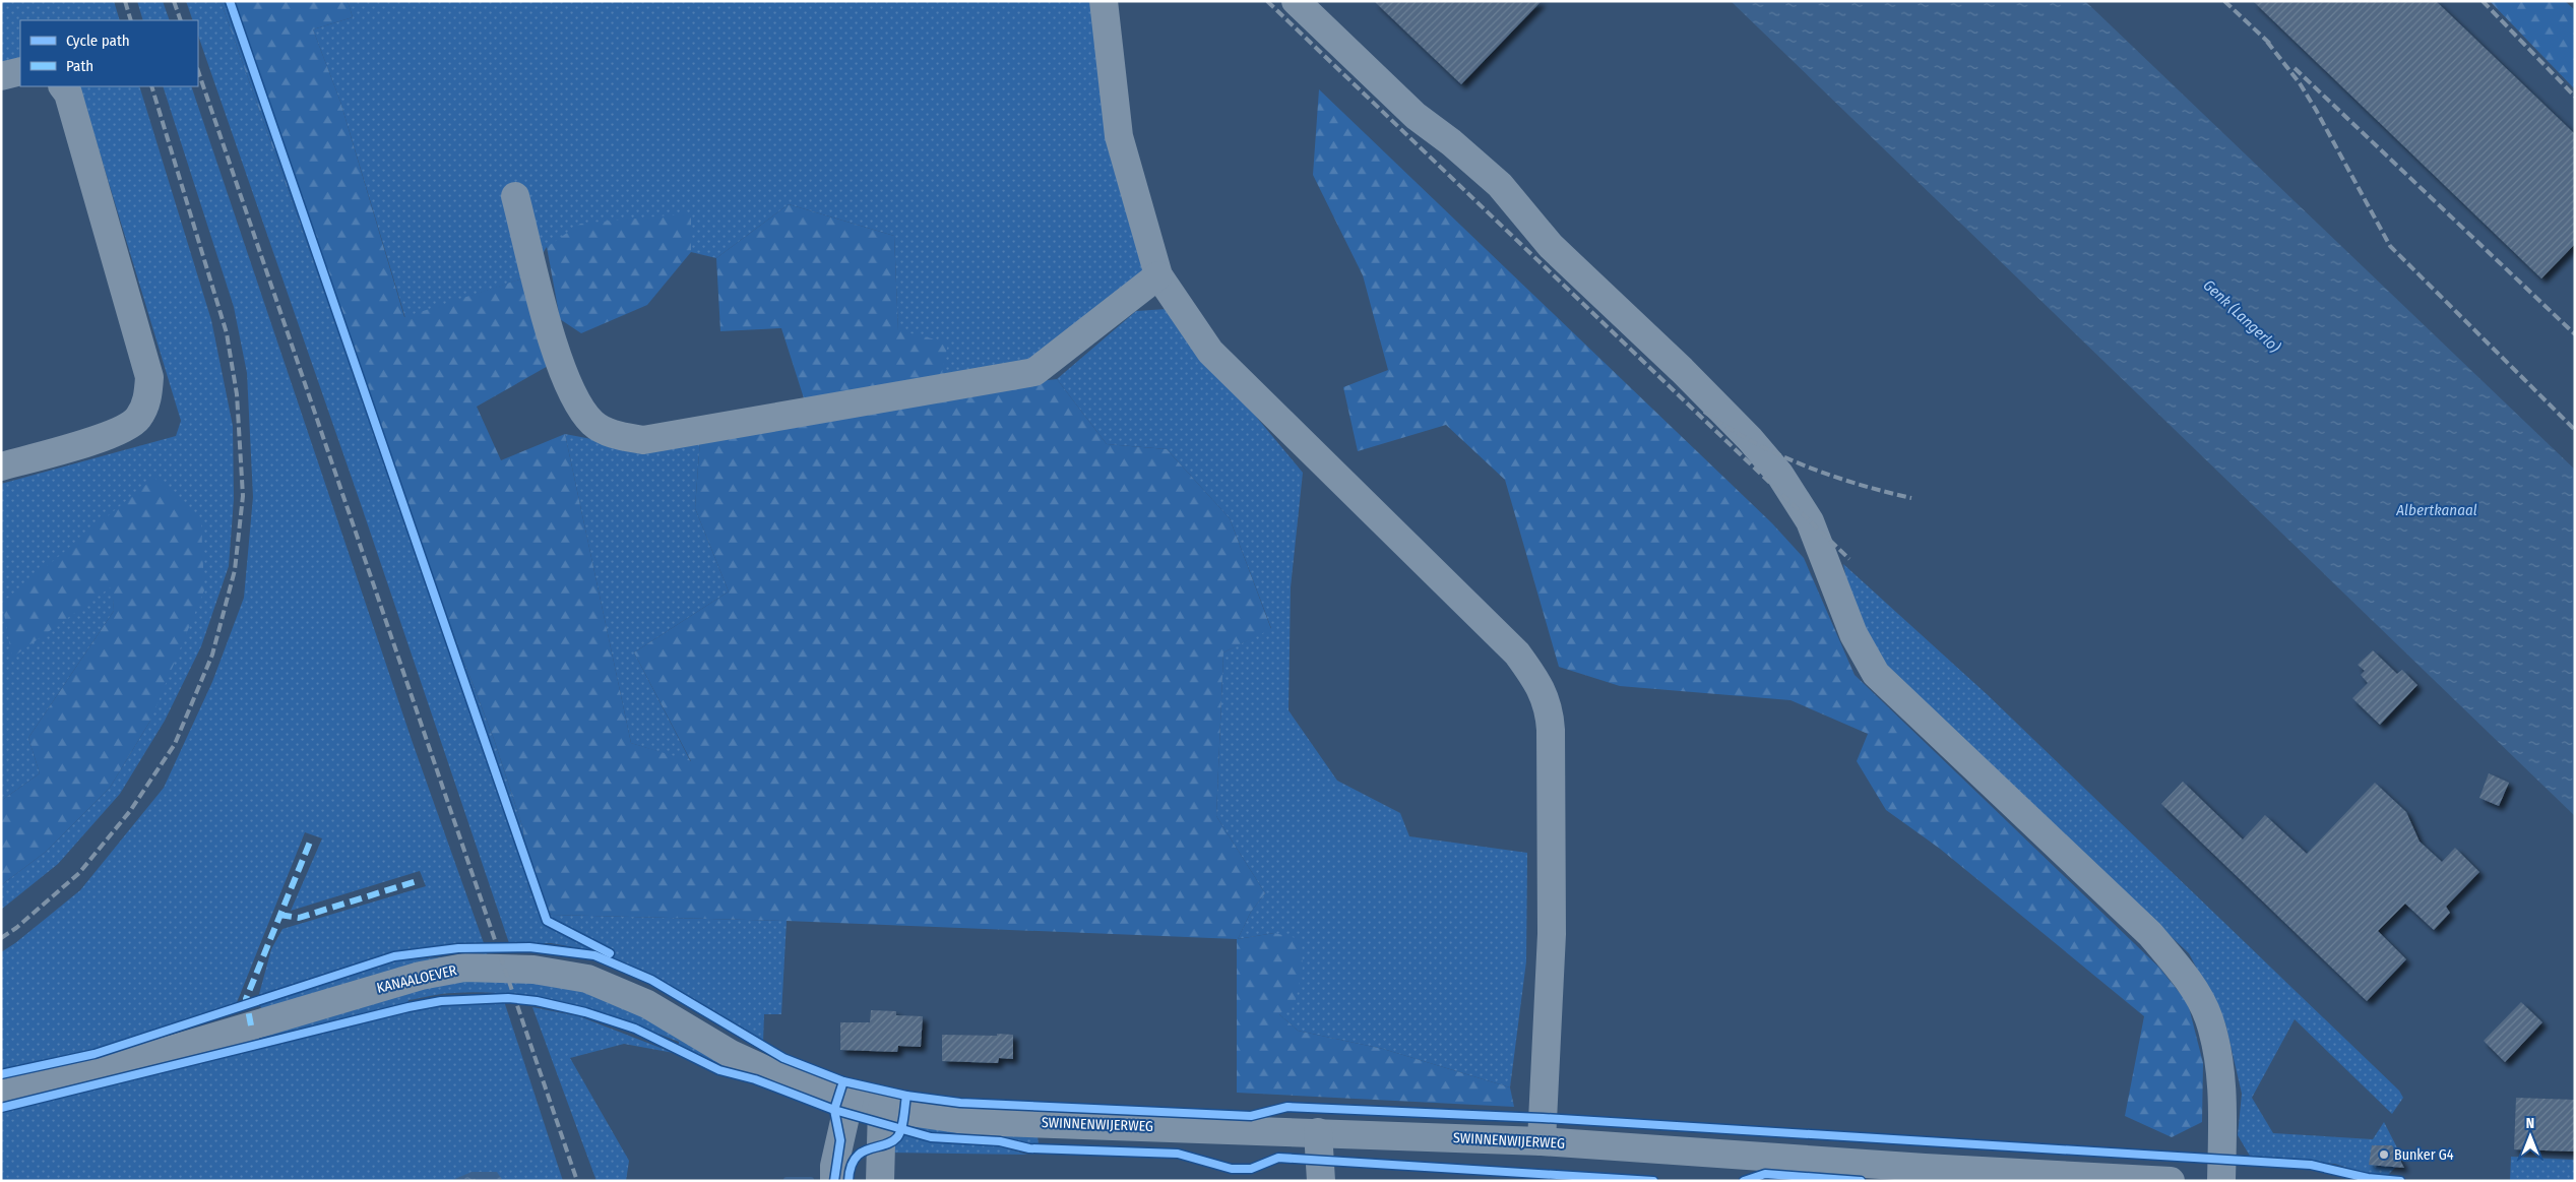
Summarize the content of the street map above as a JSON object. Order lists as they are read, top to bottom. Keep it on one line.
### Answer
{"streets":{"street":["KANAALOEVER","SWINNENWIJERWEG"]},"crossings":[["KANAALOEVER","SWINNENWIJERWEG"]],"water":["Genk (Langerlo)","Albertkanaal"],"places":["Bunker G4"],"legend":["Cycle path","Path"],"north":"top"}
